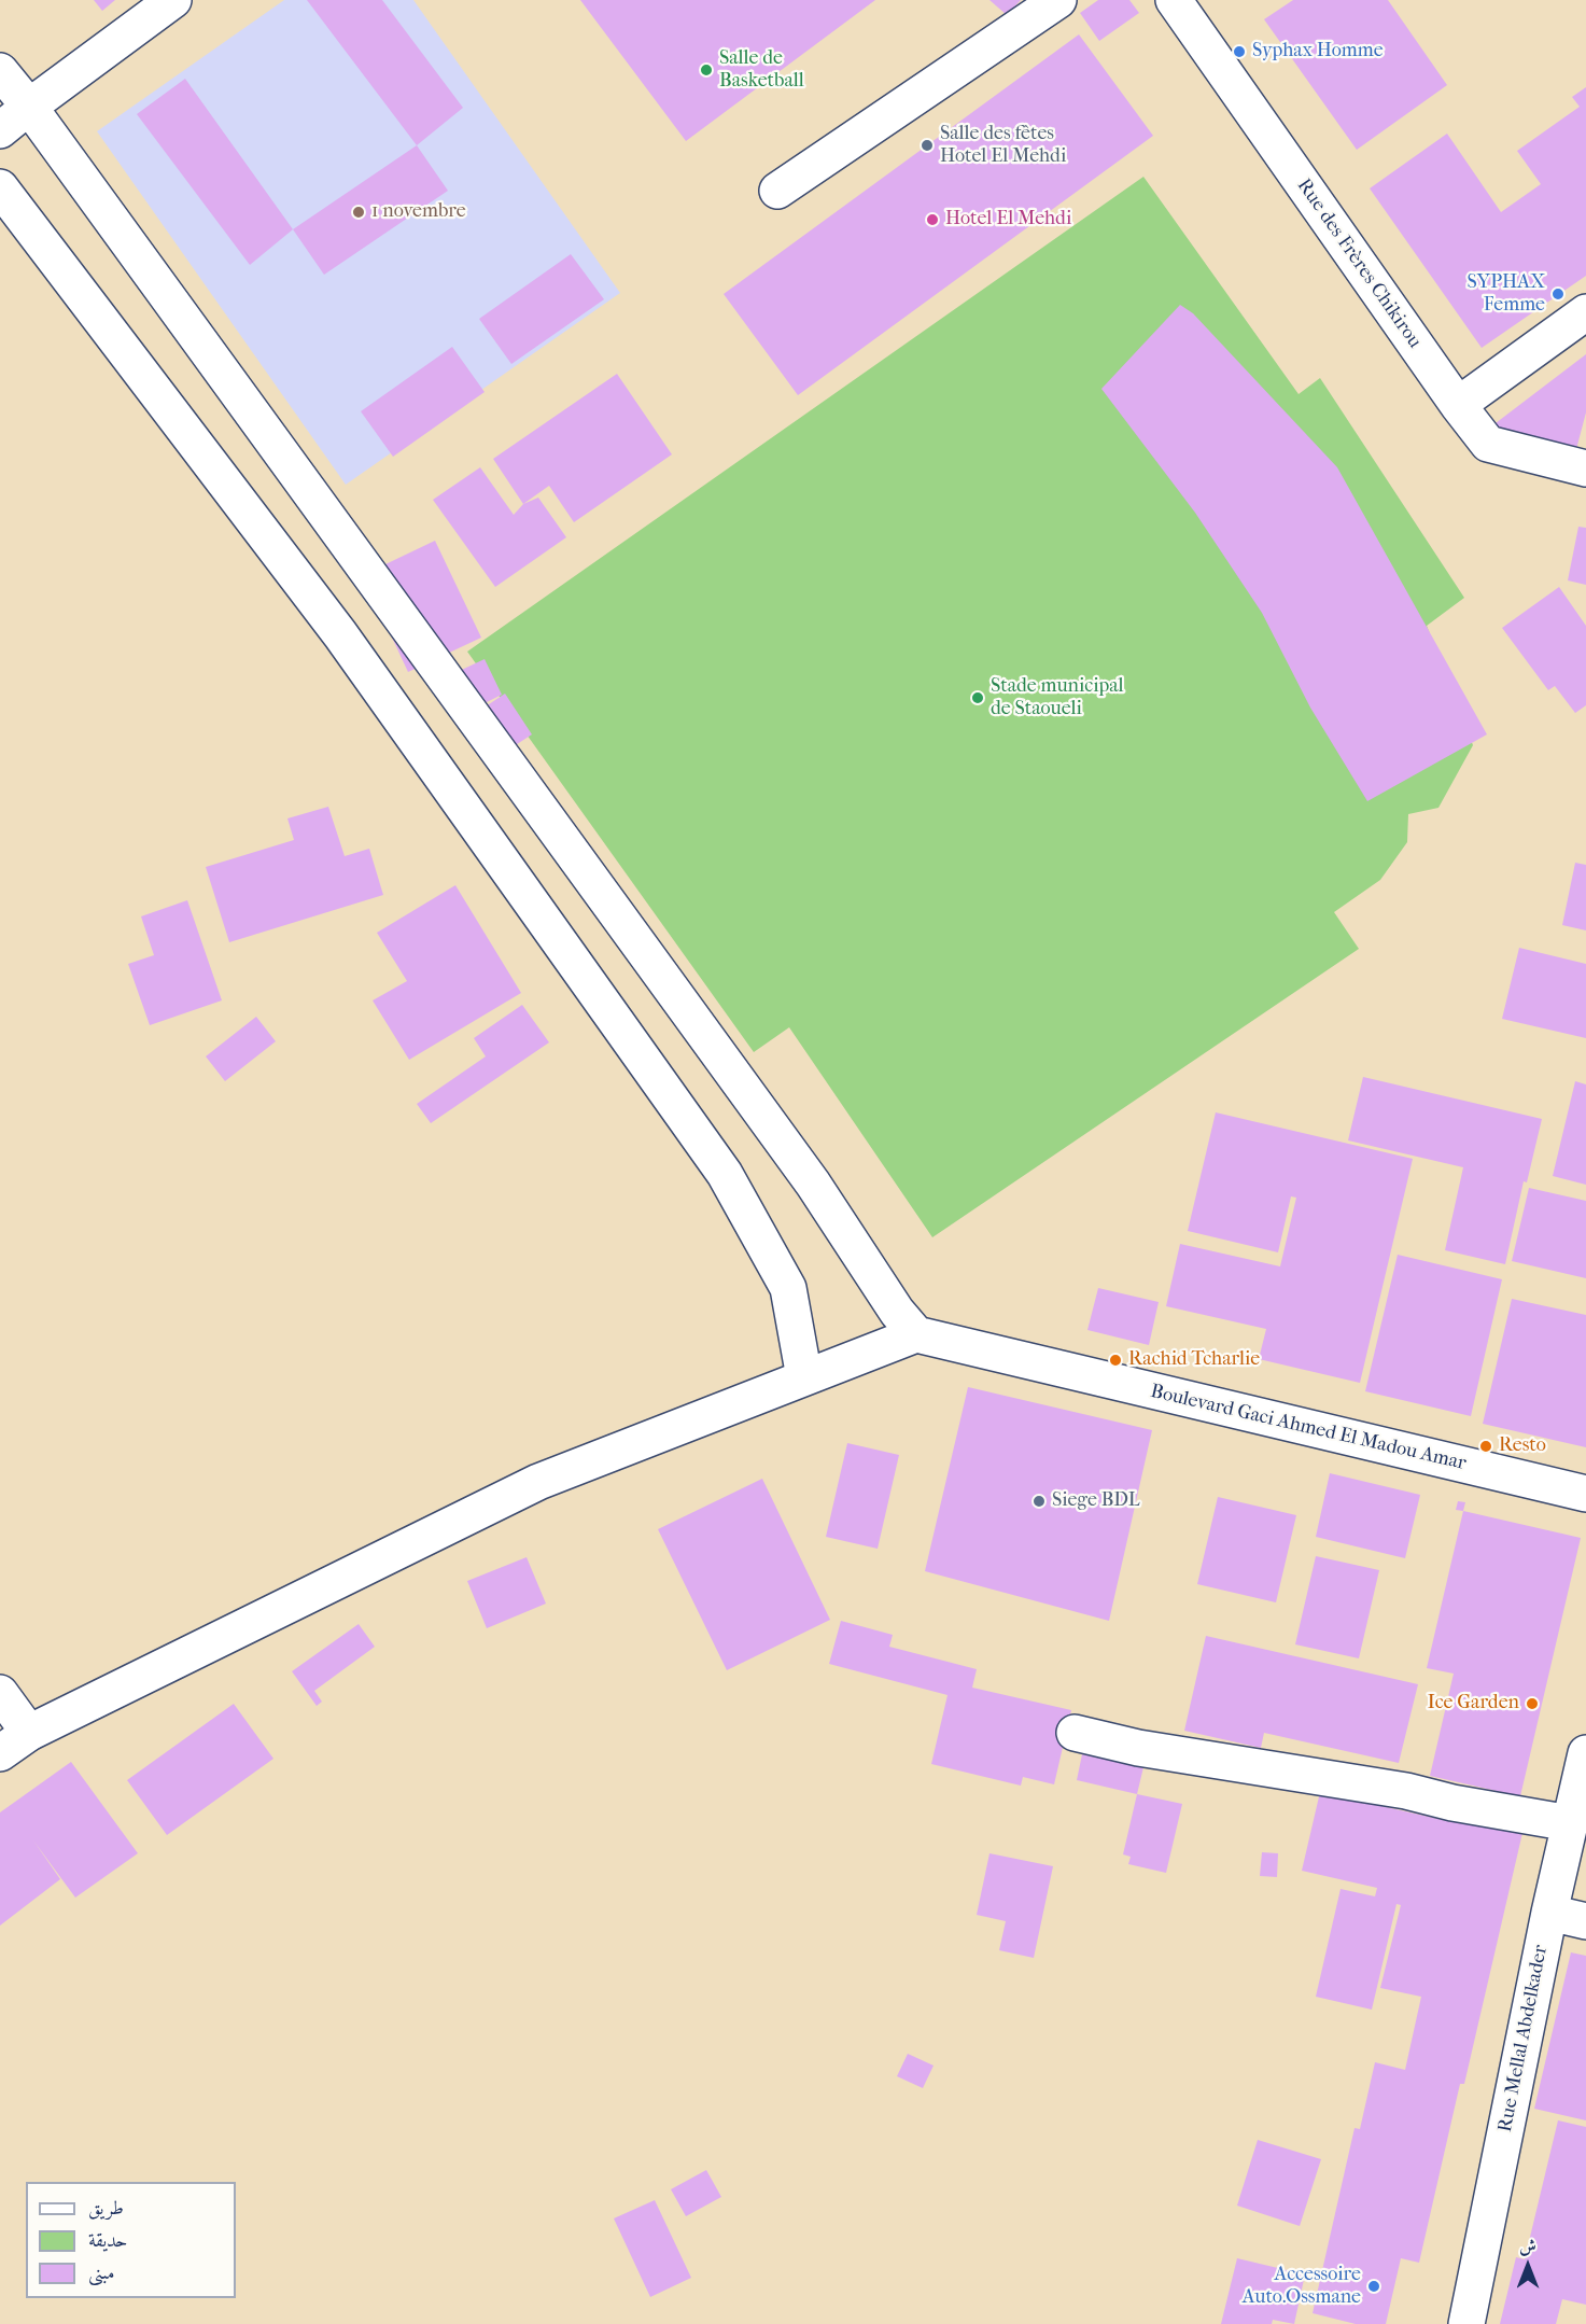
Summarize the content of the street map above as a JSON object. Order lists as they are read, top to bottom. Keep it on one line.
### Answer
{"streets":{"main road":["Rue des Frères Chikirou","Boulevard Gaci Ahmed El Madou Amar","Rue Mellal Abdelkader"]},"places":["Syphax Homme","Salle de Basketball","Salle des fêtes Hotel El Mehdi","1 novembre","Hotel El Mehdi","SYPHAX Femme","Stade municipal de Staoueli","Rachid Tcharlie","Resto","Siege BDL","Ice Garden","Accessoire Auto.Ossmane"],"legend":["طريق","حديقة","مبنى"],"north":"top"}
